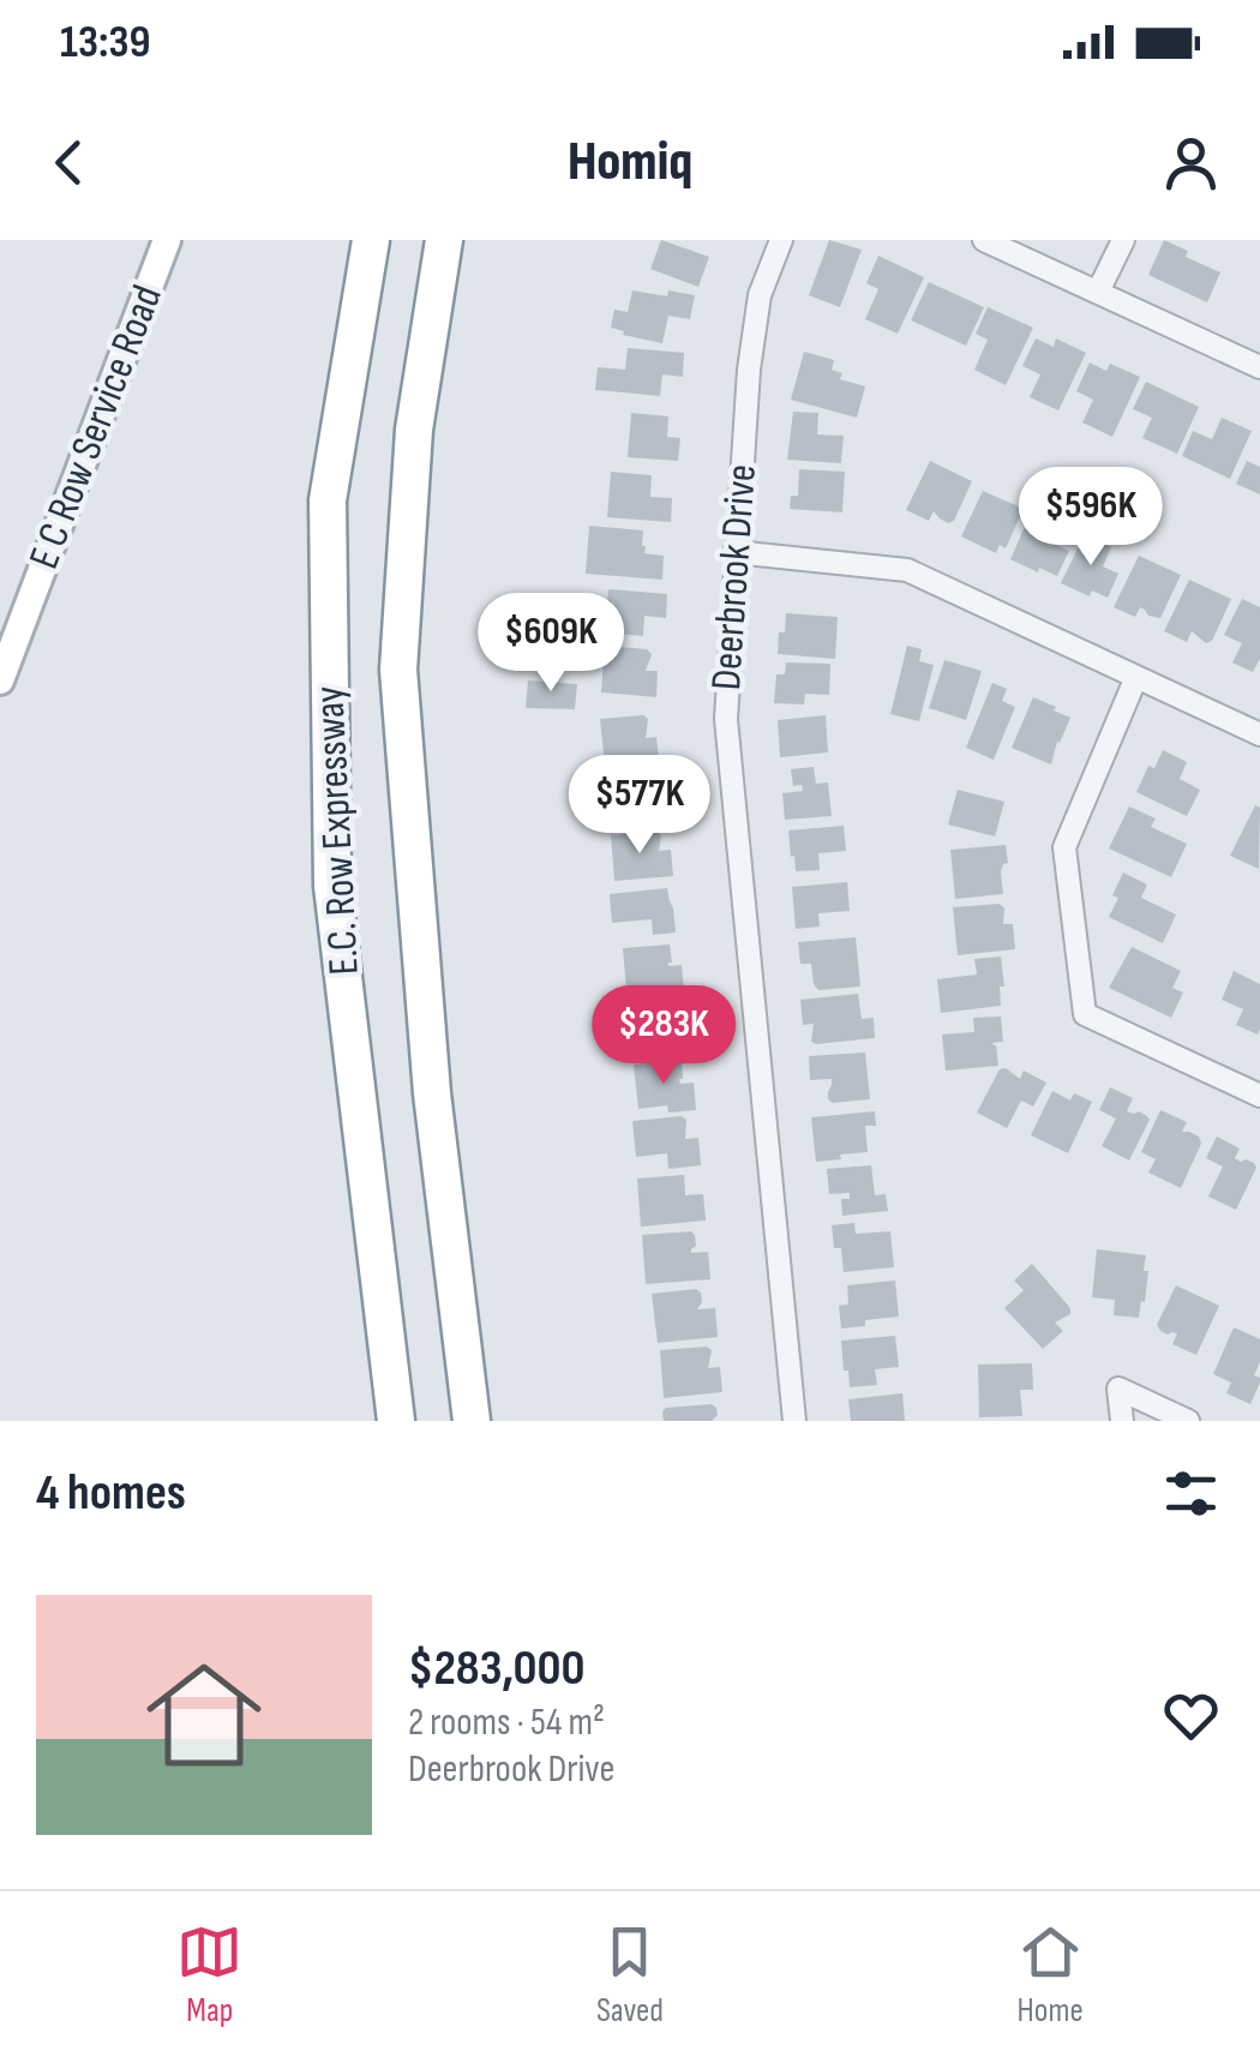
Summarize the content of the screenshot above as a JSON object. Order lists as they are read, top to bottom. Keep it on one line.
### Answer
{"streets":{"highway":["E.C. Row Expressway"],"street":["E C Row Service Road","Deerbrook Drive"]},"page":{"status":"13:39","header":"Homiq","price":["$596K","$609K","$577K","$283K"],"heading":"4 homes","list":[{"name":"$283,000","note":"2 rooms · 54 m² · Deerbrook Drive"}],"tabs":["Map","Saved","Home"]}}
